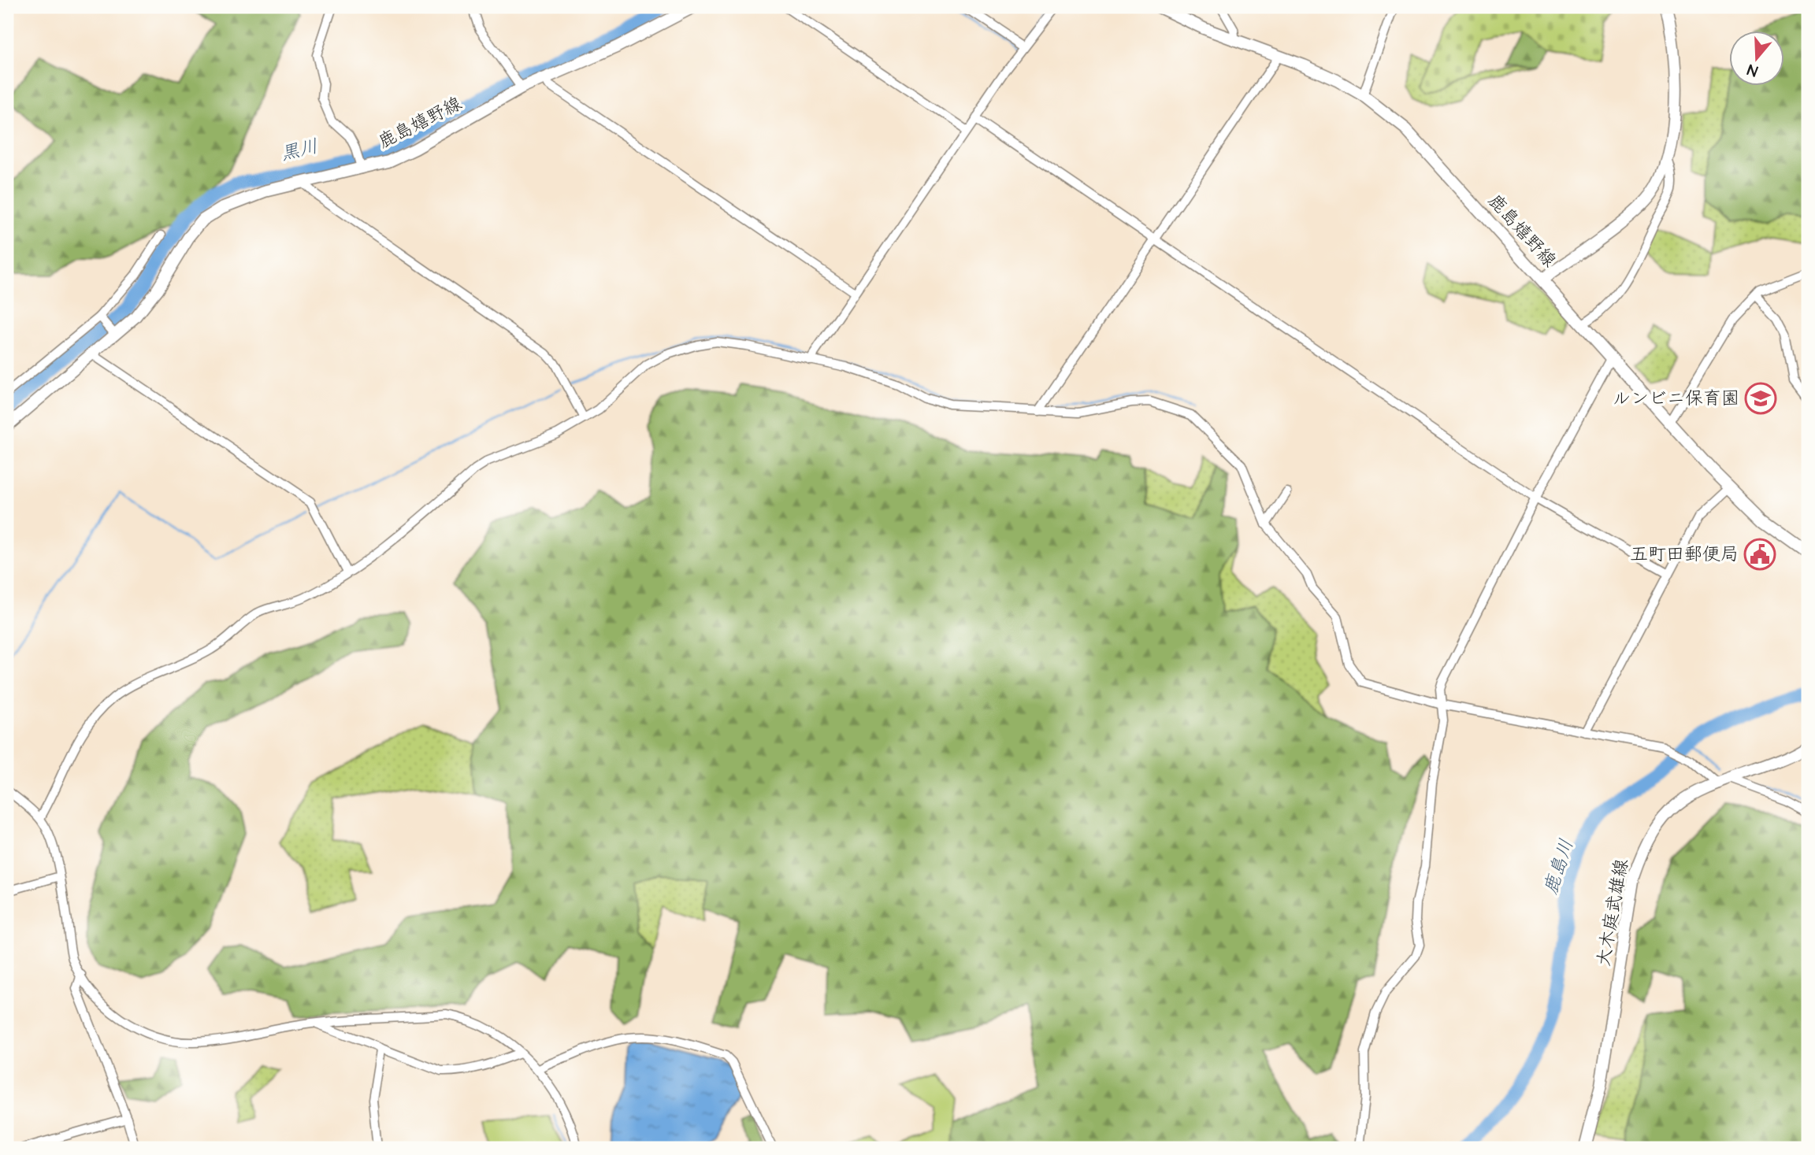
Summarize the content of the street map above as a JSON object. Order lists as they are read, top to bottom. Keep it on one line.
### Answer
{"streets":{"main road":["鹿島嬉野線","大木庭武雄線"]},"water":["黒川","鹿島川"],"places":{"school or university":["ルンビニ保育園"],"public building":["五町田郵便局"]},"north":"bottom"}
